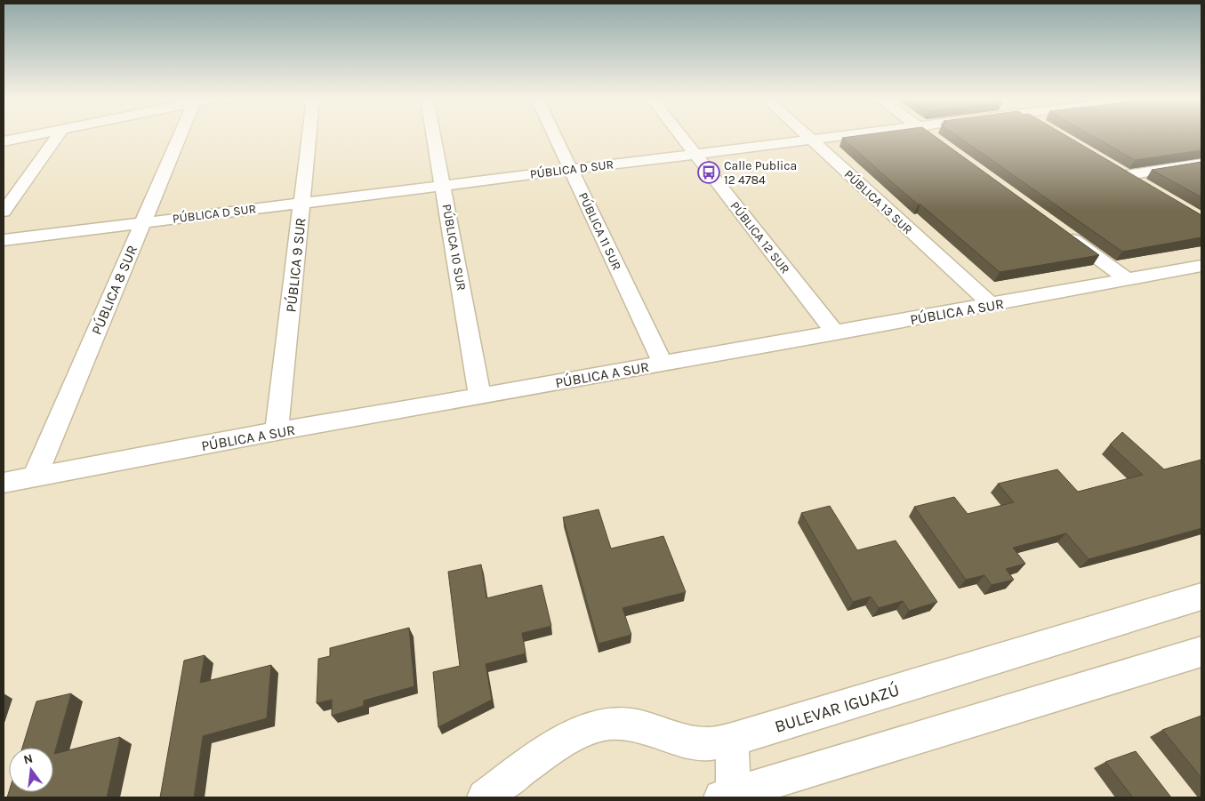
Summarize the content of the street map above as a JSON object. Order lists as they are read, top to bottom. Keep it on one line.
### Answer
{"streets":{"street":["PÚBLICA D SUR","PÚBLICA 13 SUR","PÚBLICA 11 SUR","PÚBLICA 12 SUR","PÚBLICA 10 SUR","PÚBLICA 9 SUR","PÚBLICA 8 SUR","PÚBLICA A SUR","BULEVAR IGUAZÚ"]},"crossings":[["PÚBLICA D SUR","PÚBLICA 13 SUR"],["PÚBLICA D SUR","PÚBLICA 11 SUR"],["PÚBLICA D SUR","PÚBLICA 12 SUR"],["PÚBLICA D SUR","PÚBLICA 10 SUR"],["PÚBLICA D SUR","PÚBLICA 9 SUR"],["PÚBLICA D SUR","PÚBLICA 8 SUR"],["PÚBLICA 13 SUR","PÚBLICA A SUR"],["PÚBLICA 11 SUR","PÚBLICA A SUR"],["PÚBLICA 12 SUR","PÚBLICA A SUR"],["PÚBLICA 10 SUR","PÚBLICA A SUR"],["PÚBLICA 9 SUR","PÚBLICA A SUR"],["PÚBLICA 8 SUR","PÚBLICA A SUR"]],"places":{"bus stop":["Calle Publica 12 4784"]},"north":"top"}
